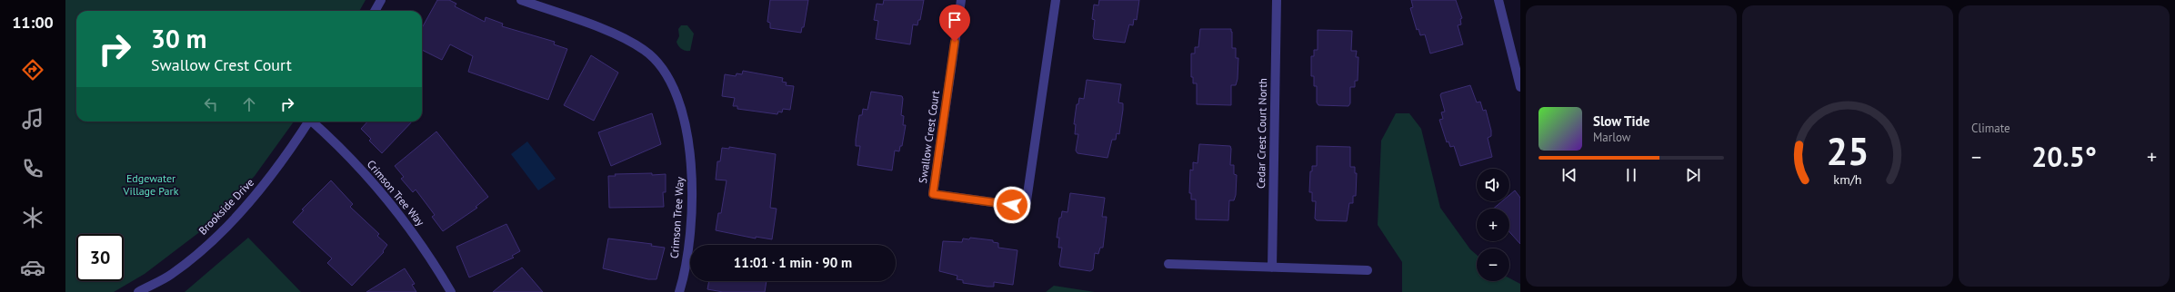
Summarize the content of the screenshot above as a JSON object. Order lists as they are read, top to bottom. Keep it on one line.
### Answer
{"streets":{"street":["Cedar Crest Court North","Swallow Crest Court","Crimson Tree Way","Brookside Drive"]},"parks":["Edgewater Village Park"],"page":{"tabs":"11:00","tile":"Climate","turn":["30 m","Swallow Crest Court"],"song":["Slow Tide","Marlow"],"heat":["−","20.5°","+"],"map_buttons":["+","−"],"limit":"30","trip":"11:01 · 1 min · 90 m","gauge":["25","km/h"]}}
